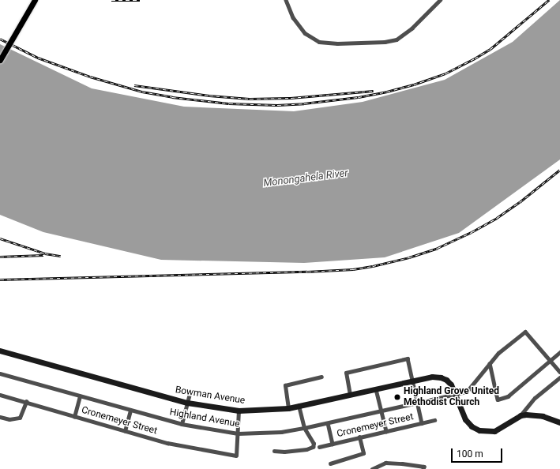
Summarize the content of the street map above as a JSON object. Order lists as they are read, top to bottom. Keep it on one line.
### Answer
{"streets":{"main road":["Bowman Avenue"],"street":["Highland Avenue","Cronemeyer Street"]},"crossings":[["Bowman Avenue","Highland Avenue"],["Highland Avenue","Cronemeyer Street"]],"water":["Monongahela River"],"places":["Highland Grove United Methodist Church"],"scale_bar":"100 m"}
